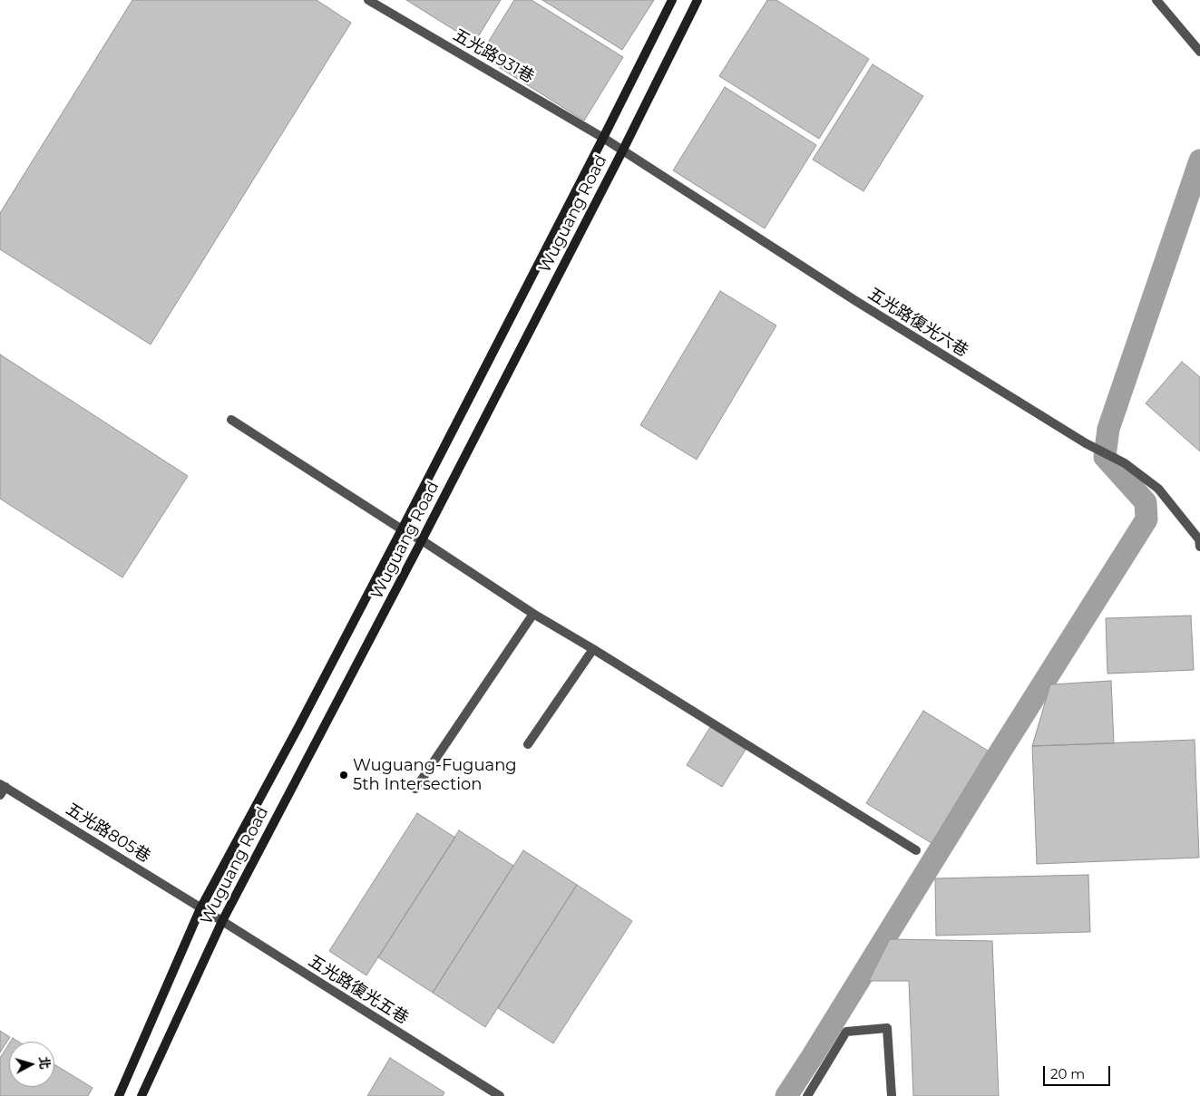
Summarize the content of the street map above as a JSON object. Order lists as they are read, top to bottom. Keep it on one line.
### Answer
{"streets":{"main road":["Wuguang Road"],"lane":["五光路931巷","五光路復光六巷","五光路805巷","五光路復光五巷"]},"crossings":[["五光路931巷","Wuguang Road"],["五光路931巷","五光路復光六巷"],["Wuguang Road","五光路復光六巷"],["Wuguang Road","五光路805巷"],["Wuguang Road","五光路復光五巷"],["五光路805巷","五光路復光五巷"]],"places":["Wuguang-Fuguang 5th Intersection"],"scale_bar":"20 m","north":"right"}
